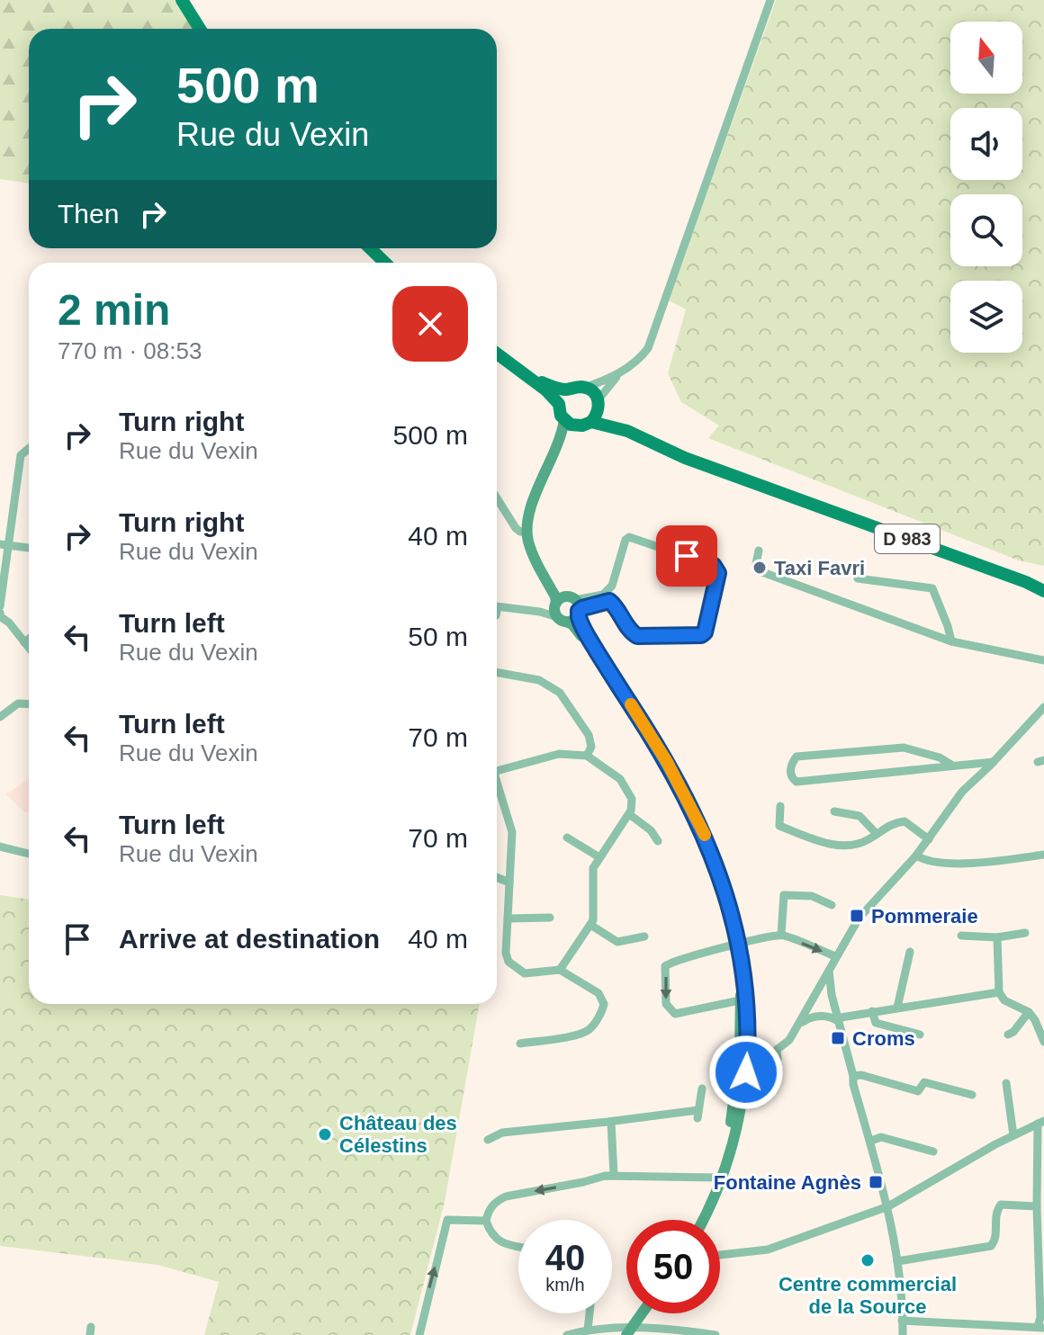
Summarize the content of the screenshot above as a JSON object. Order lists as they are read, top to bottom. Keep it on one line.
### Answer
{"streets":{"main road":["D 983"]},"places":{"other":["Taxi Favri","Château des Célestins","Centre commercial de la Source"],"transit":["Pommeraie","Croms","Fontaine Agnès"]},"north":"top","page":{"turn":["500 m","Rue du Vexin"],"then":"Then","heading":["2 min","770 m · 08:53"],"list":[{"name":"Turn right","note":"Rue du Vexin","value":"500 m"},{"name":"Turn right","note":"Rue du Vexin","value":"40 m"},{"name":"Turn left","note":"Rue du Vexin","value":"50 m"},{"name":"Turn left","note":"Rue du Vexin","value":"70 m"},{"name":"Turn left","note":"Rue du Vexin","value":"70 m"},{"name":"Arrive at destination","value":"40 m"}],"speed":"40 km/h","limit":"50"}}
